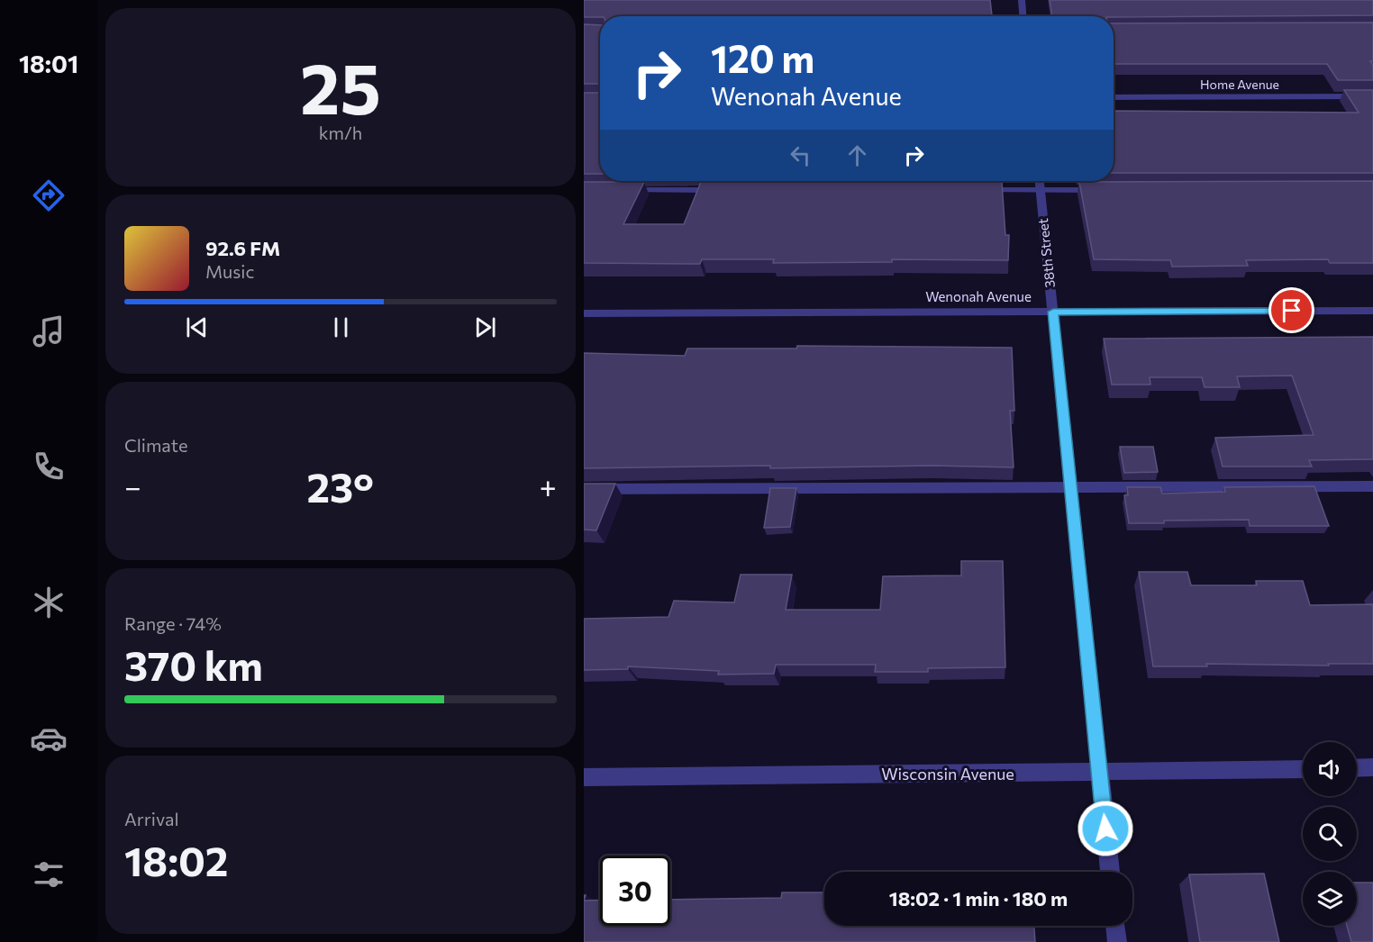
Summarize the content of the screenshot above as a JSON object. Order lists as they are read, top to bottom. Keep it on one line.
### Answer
{"streets":{"street":["Home Avenue","38th Street","Wenonah Avenue","Wisconsin Avenue"]},"crossings":[["38th Street","Wenonah Avenue"],["38th Street","Wisconsin Avenue"]],"page":{"tabs":"18:01","tile":[["25","km/h"],"Climate",["Range · 74%","370 km"],["Arrival","18:02"]],"turn":["120 m","Wenonah Avenue"],"song":["92.6 FM","Music"],"heat":["−","23°","+"],"limit":"30","trip":"18:02 · 1 min · 180 m"}}
